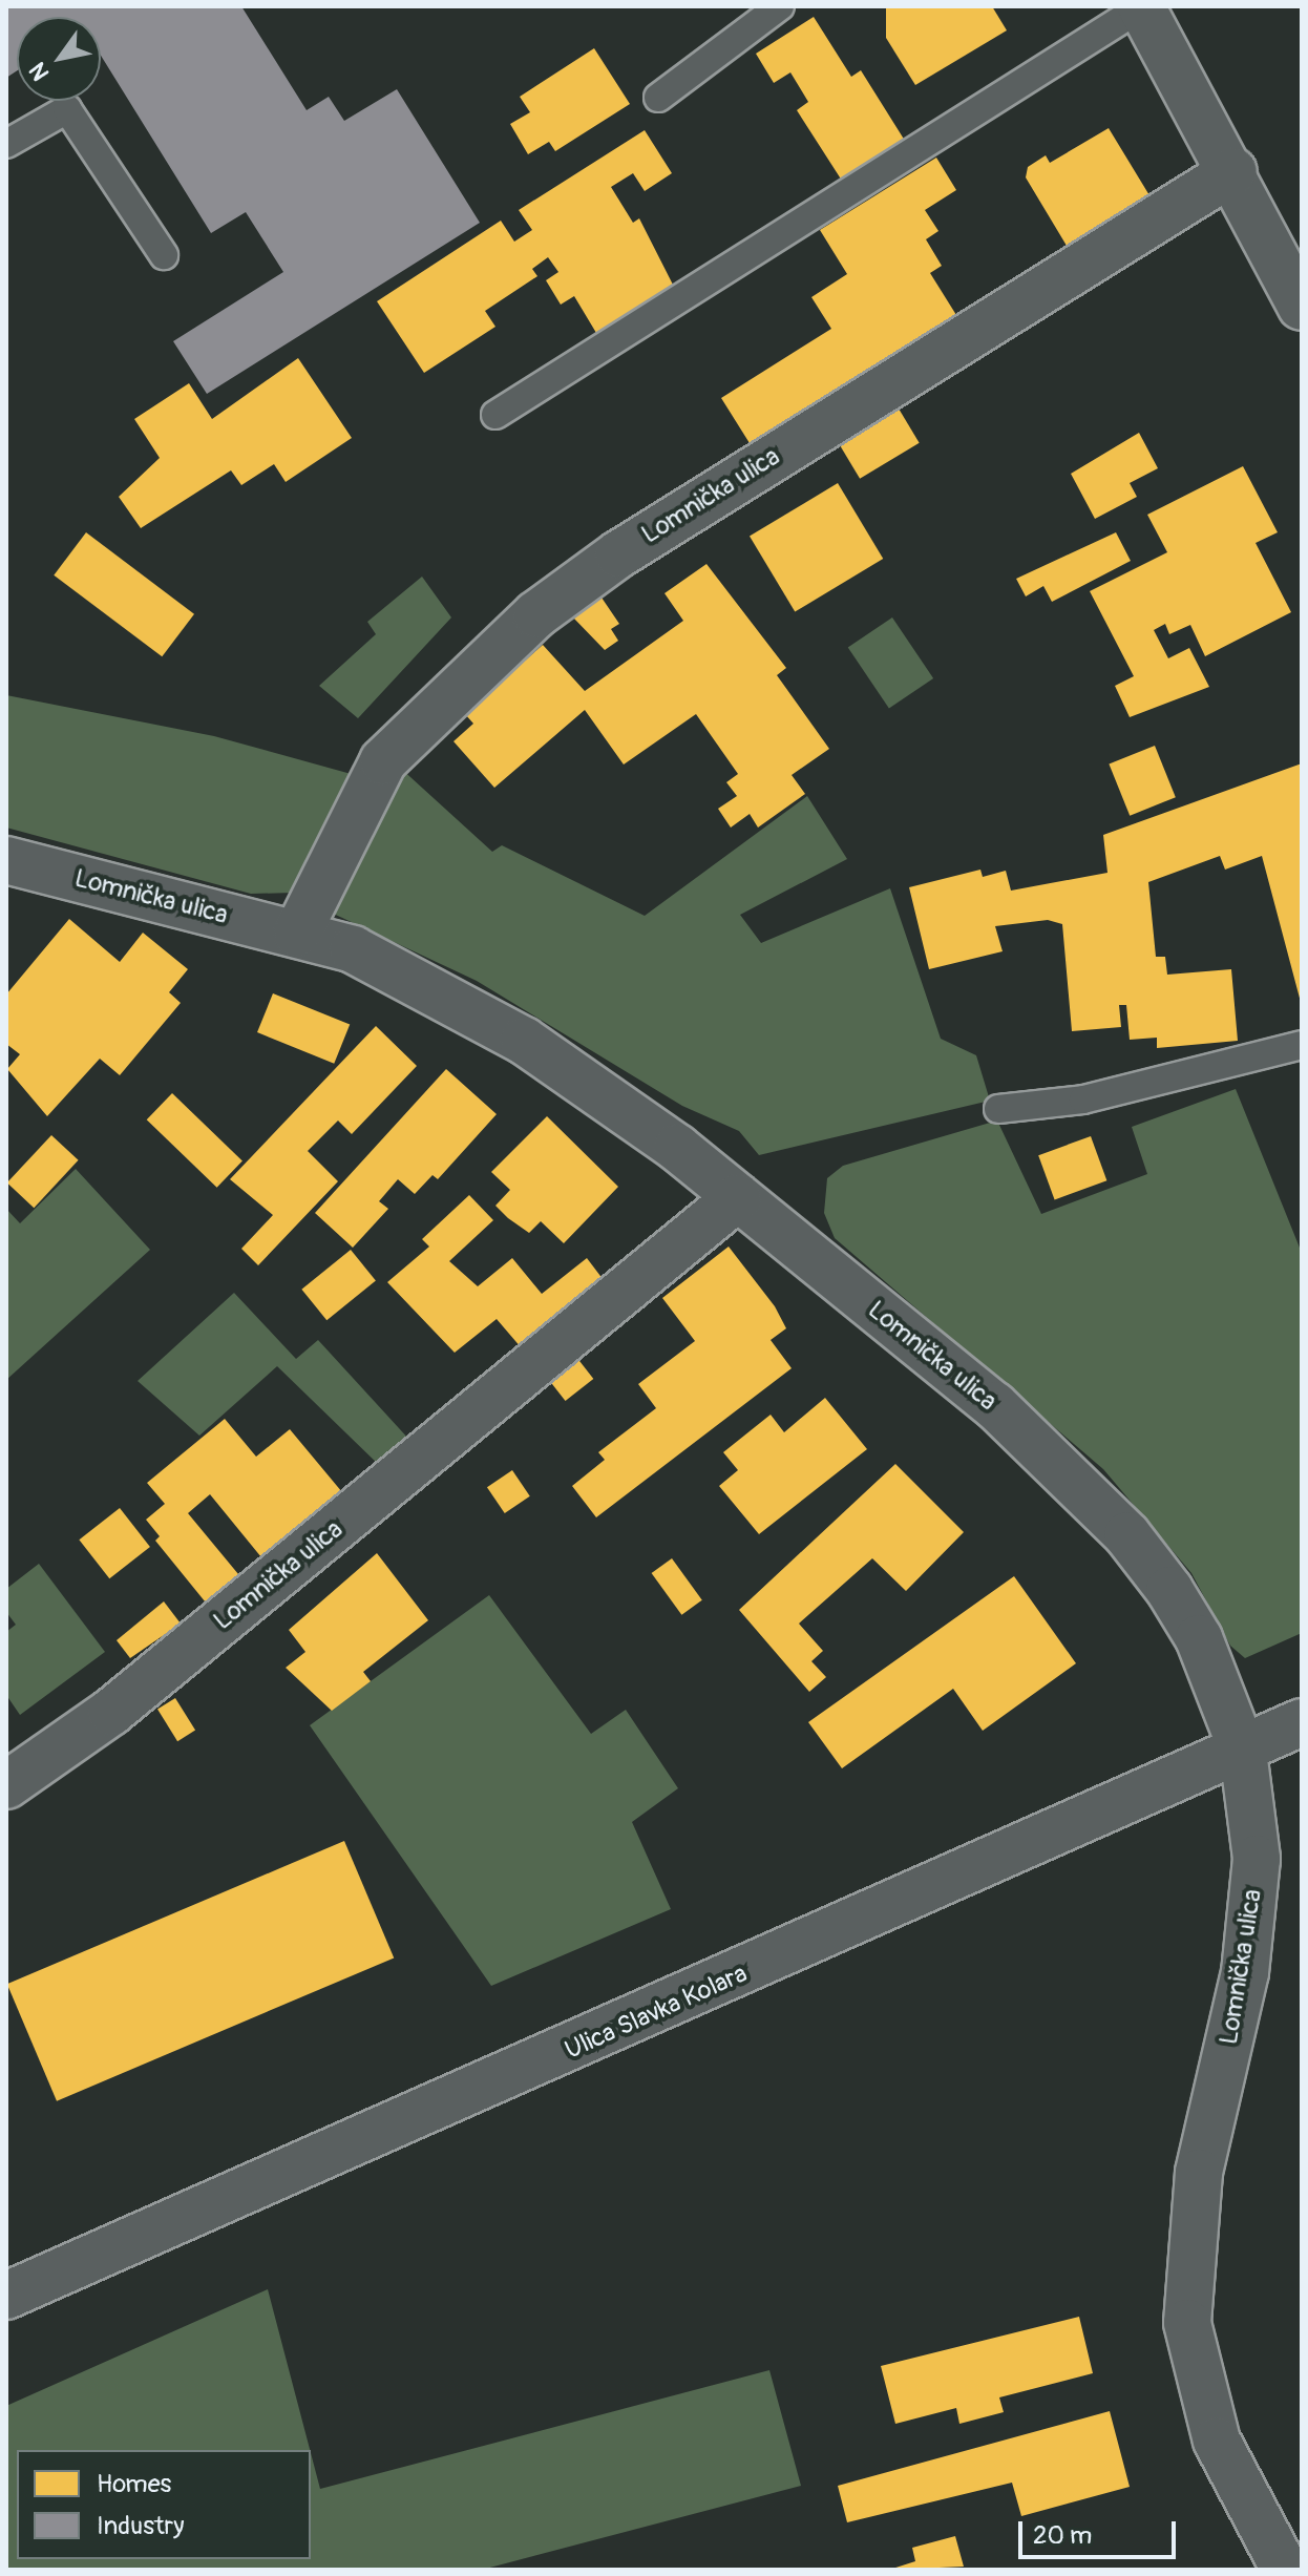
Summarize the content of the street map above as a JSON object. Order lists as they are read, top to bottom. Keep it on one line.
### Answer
{"streets":{"street":["Lomnička ulica","Ulica Slavka Kolara"]},"crossings":[["Lomnička ulica","Ulica Slavka Kolara"]],"legend":["Homes","Industry"],"scale_bar":"20 m","north":"bottom left"}
